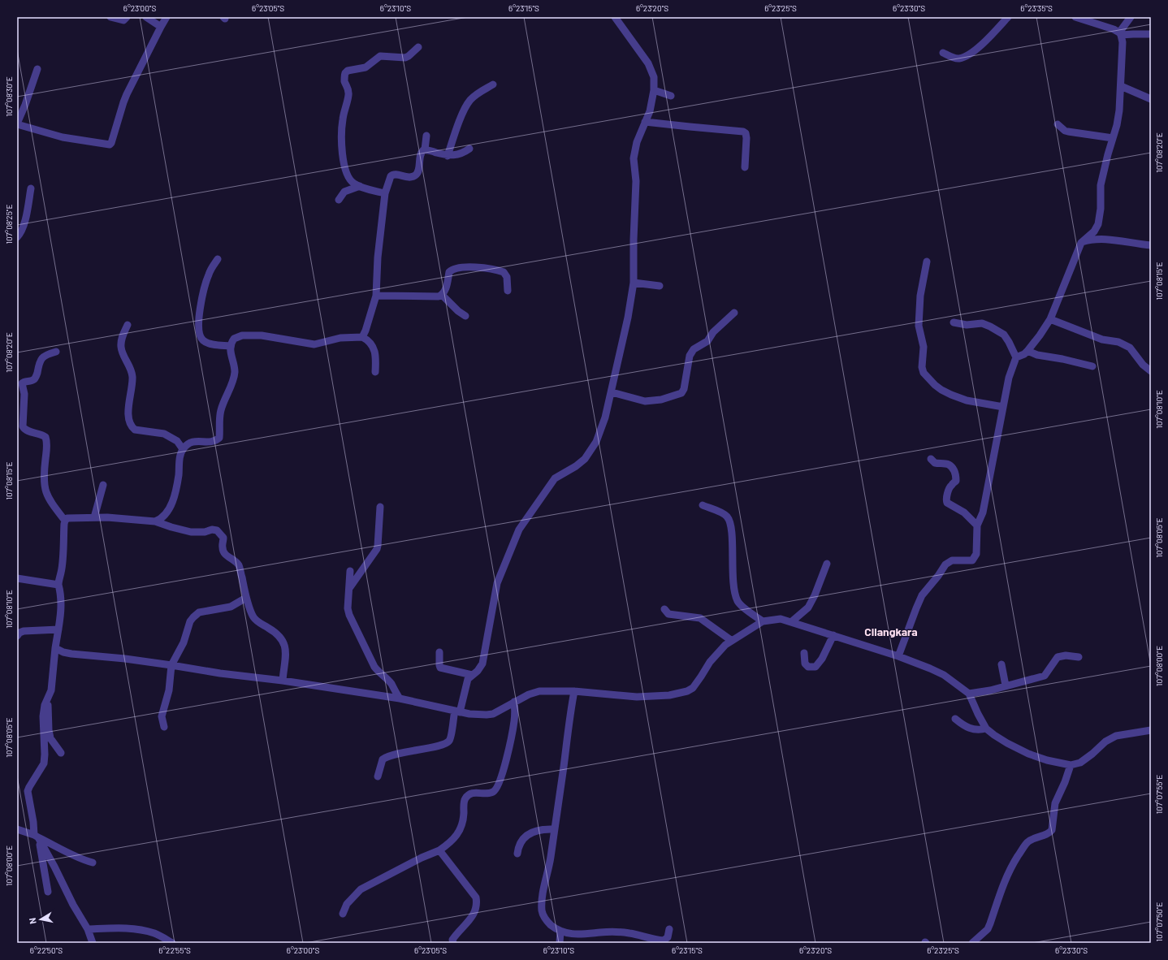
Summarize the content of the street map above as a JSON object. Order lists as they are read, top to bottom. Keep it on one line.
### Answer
{"districts":["Cilangkara"],"north":"left","coordinates":["6°23'00\"S","6°23'05\"S","6°23'10\"S","6°23'15\"S","6°23'20\"S","6°23'25\"S","6°23'30\"S","6°23'35\"S","107°08'30\"E","107°08'20\"E","107°08'25\"E","107°08'15\"E","107°08'10\"E","107°08'05\"E","107°08'00\"E","107°07'55\"E","107°07'50\"E","6°22'50\"S","6°22'55\"S"]}
